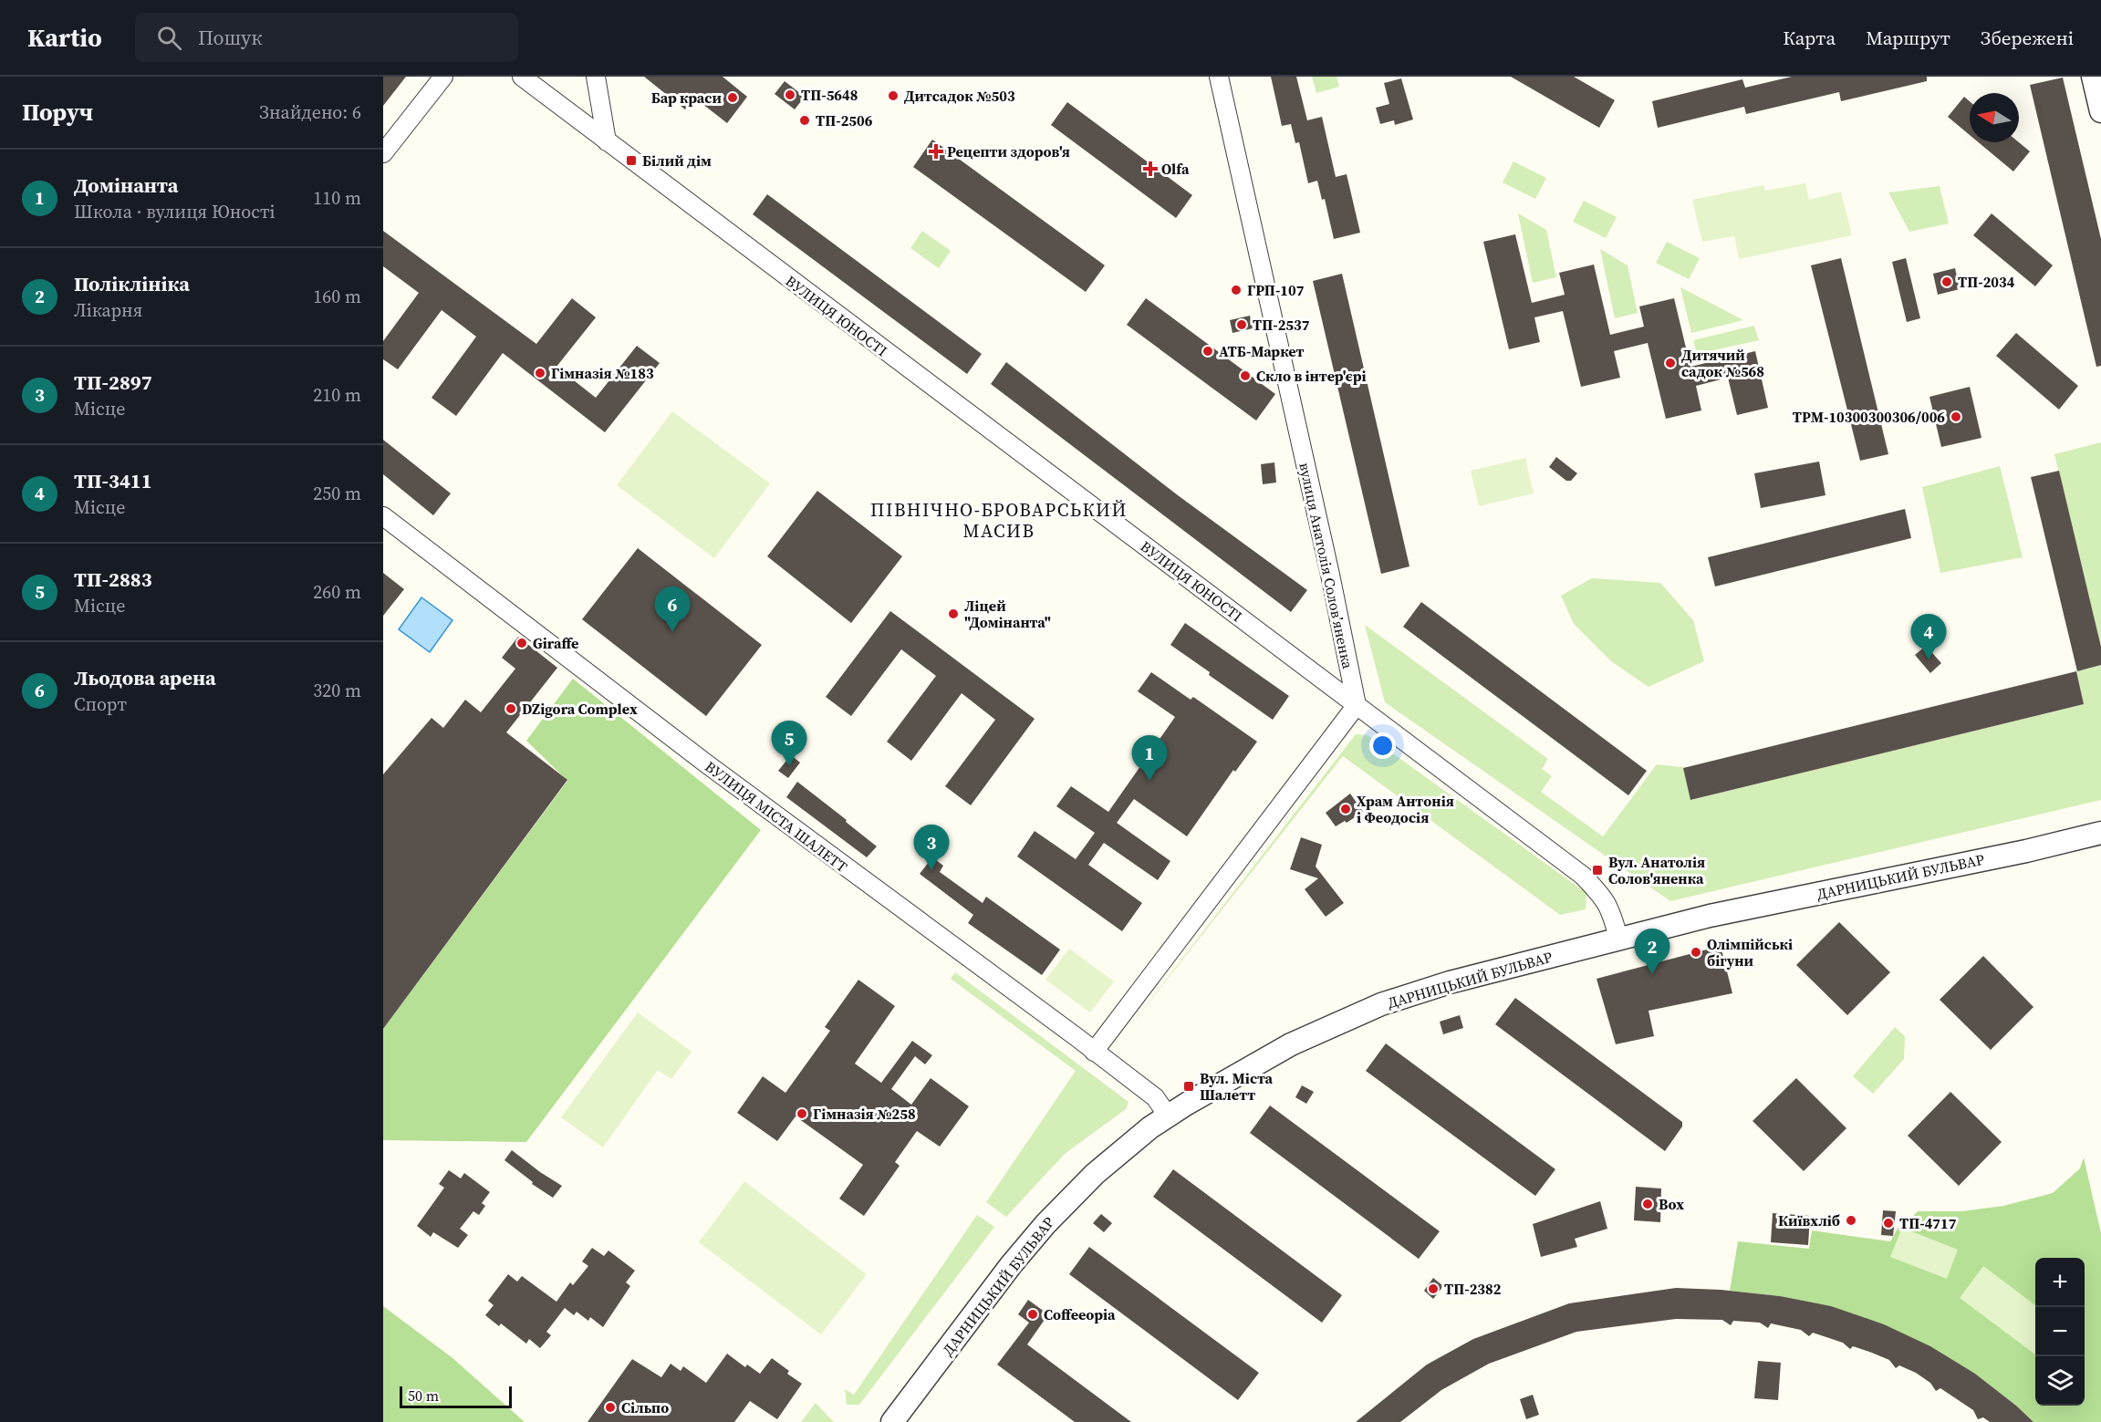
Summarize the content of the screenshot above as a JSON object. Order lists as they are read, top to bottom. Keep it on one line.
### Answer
{"streets":{"street":["ВУЛИЦЯ ЮНОСТІ","вулиця Анатолія Соловʼяненка","ВУЛИЦЯ МІСТА ШАЛЕТТ","ДАРНИЦЬКИЙ БУЛЬВАР"]},"crossings":[["ВУЛИЦЯ ЮНОСТІ","вулиця Анатолія Соловʼяненка"],["ВУЛИЦЯ МІСТА ШАЛЕТТ","ДАРНИЦЬКИЙ БУЛЬВАР"]],"districts":["ПІВНІЧНО-БРОВАРСЬКИЙ МАСИВ"],"places":{"other":["ТП-5648","Дитсадок №503","Бар краси","ТП-2506","ТП-2034","ГРП-107","ТП-2537","АТБ-Маркет","Дитячий садок №568","Гімназія №183","Скло в інтер'єрі","ТРМ-10300300306/006","Ліцей \"Домінанта\"","Giraffe","DZigora Complex","Храм Антонія і Феодосія","Олімпійські бігуни","Гімназія №258","Box","Київхліб","ТП-4717","ТП-2382","Coffeeopia","Сільпо"],"health":["Рецепти здоров'я","Olfa"],"transit":["Білий дім","Вул. Анатолія Солов'яненка","Вул. Міста Шалетт"]},"scale_bar":"50 m","north":"left","page":{"header":"Kartio","search":"Пошук","nav":["Карта","Маршрут","Збережені"],"heading":["Поруч","Знайдено: 6"],"list":[{"mark":"1","name":"Домінанта","note":"Школа · вулиця Юності","value":"110 m"},{"mark":"2","name":"Поліклініка","note":"Лікарня","value":"160 m"},{"mark":"3","name":"ТП-2897","note":"Місце","value":"210 m"},{"mark":"4","name":"ТП-3411","note":"Місце","value":"250 m"},{"mark":"5","name":"ТП-2883","note":"Місце","value":"260 m"},{"mark":"6","name":"Льодова арена","note":"Спорт","value":"320 m"}],"pins":["6","4","5","1","3","2"],"map_buttons":["+","−"],"scale":"50 m"}}
